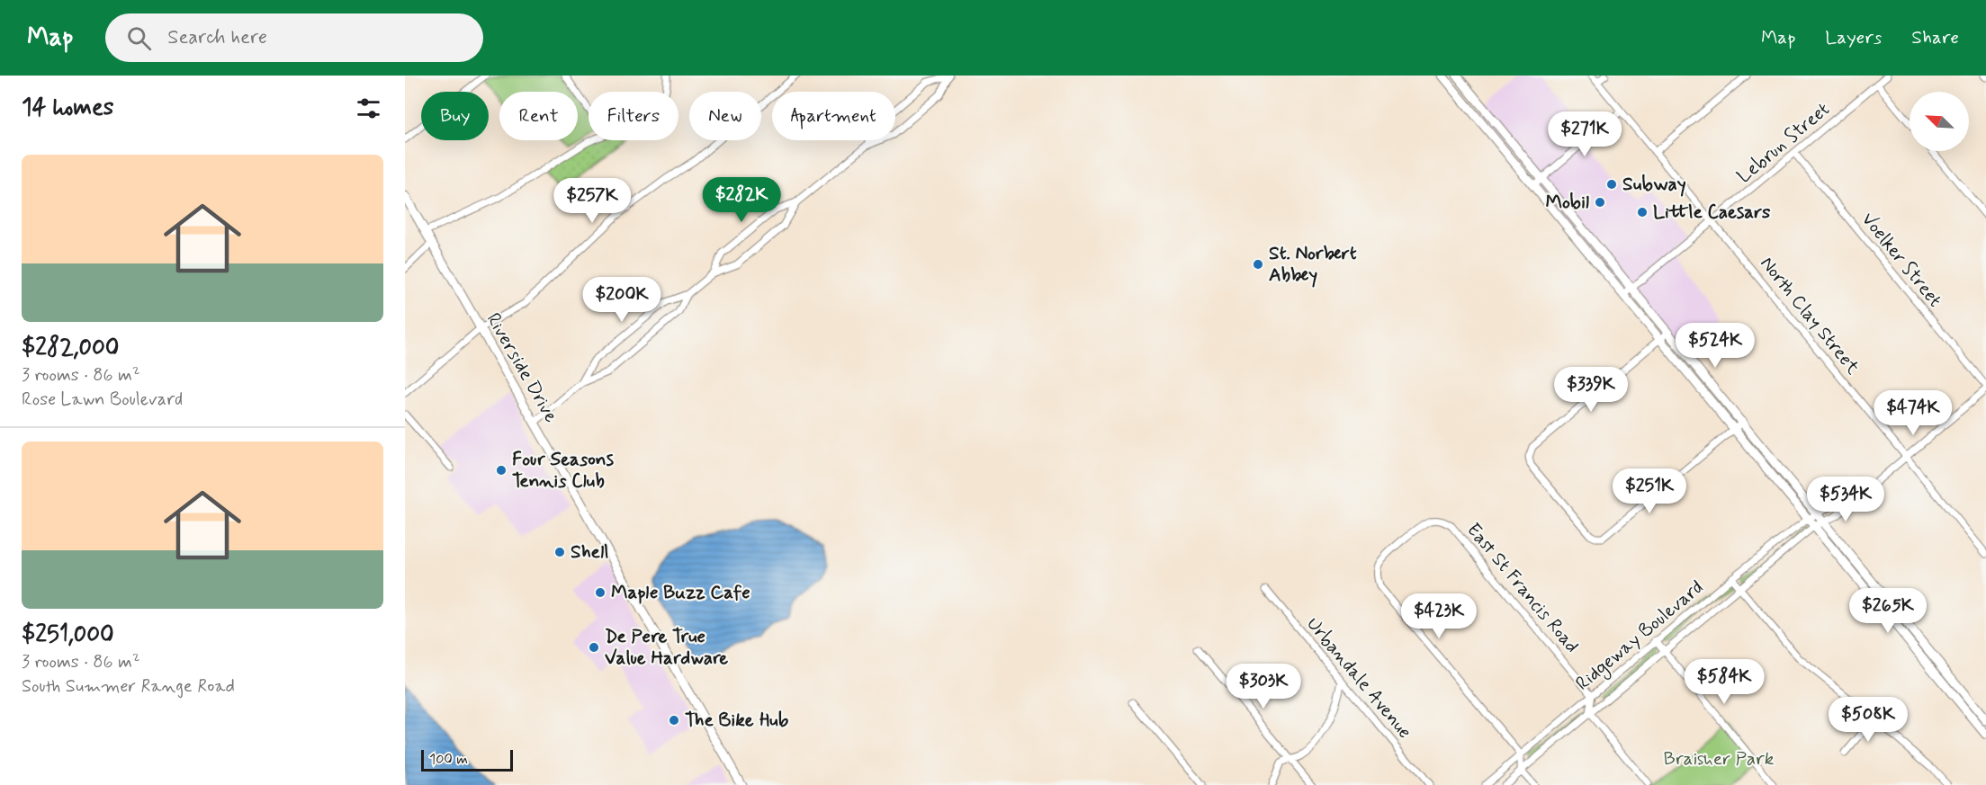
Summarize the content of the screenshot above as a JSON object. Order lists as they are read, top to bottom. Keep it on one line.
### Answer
{"streets":{"main road":["Riverside Drive"],"street":["Lebrun Street","Voelker Street","North Clay Street","East St Francis Road","Ridgeway Boulevard","Urbandale Avenue"]},"crossings":[["Lebrun Street","Voelker Street"],["Lebrun Street","North Clay Street"],["Voelker Street","Ridgeway Boulevard"],["North Clay Street","Ridgeway Boulevard"],["East St Francis Road","Ridgeway Boulevard"]],"parks":["Braisher Park"],"places":["Subway","Mobil","Little Caesars","St. Norbert Abbey","Four Seasons Tennis Club","Shell","Maple Buzz Cafe","De Pere True Value Hardware","The Bike Hub"],"scale_bar":"100 m","north":"top left","page":{"header":"Map","search":"Search here","nav":["Map","Layers","Share"],"heading":"14 homes","chip":["Buy","Rent","Filters","New","Apartment"],"price":["$271K","$282K","$257K","$200K","$524K","$339K","$474K","$251K","$534K","$265K","$423K","$584K","$303K","$508K"],"list":[{"name":"$282,000","note":"3 rooms · 86 m² · Rose Lawn Boulevard"},{"name":"$251,000","note":"3 rooms · 86 m² · South Summer Range Road"}],"scale":"100 m"}}
